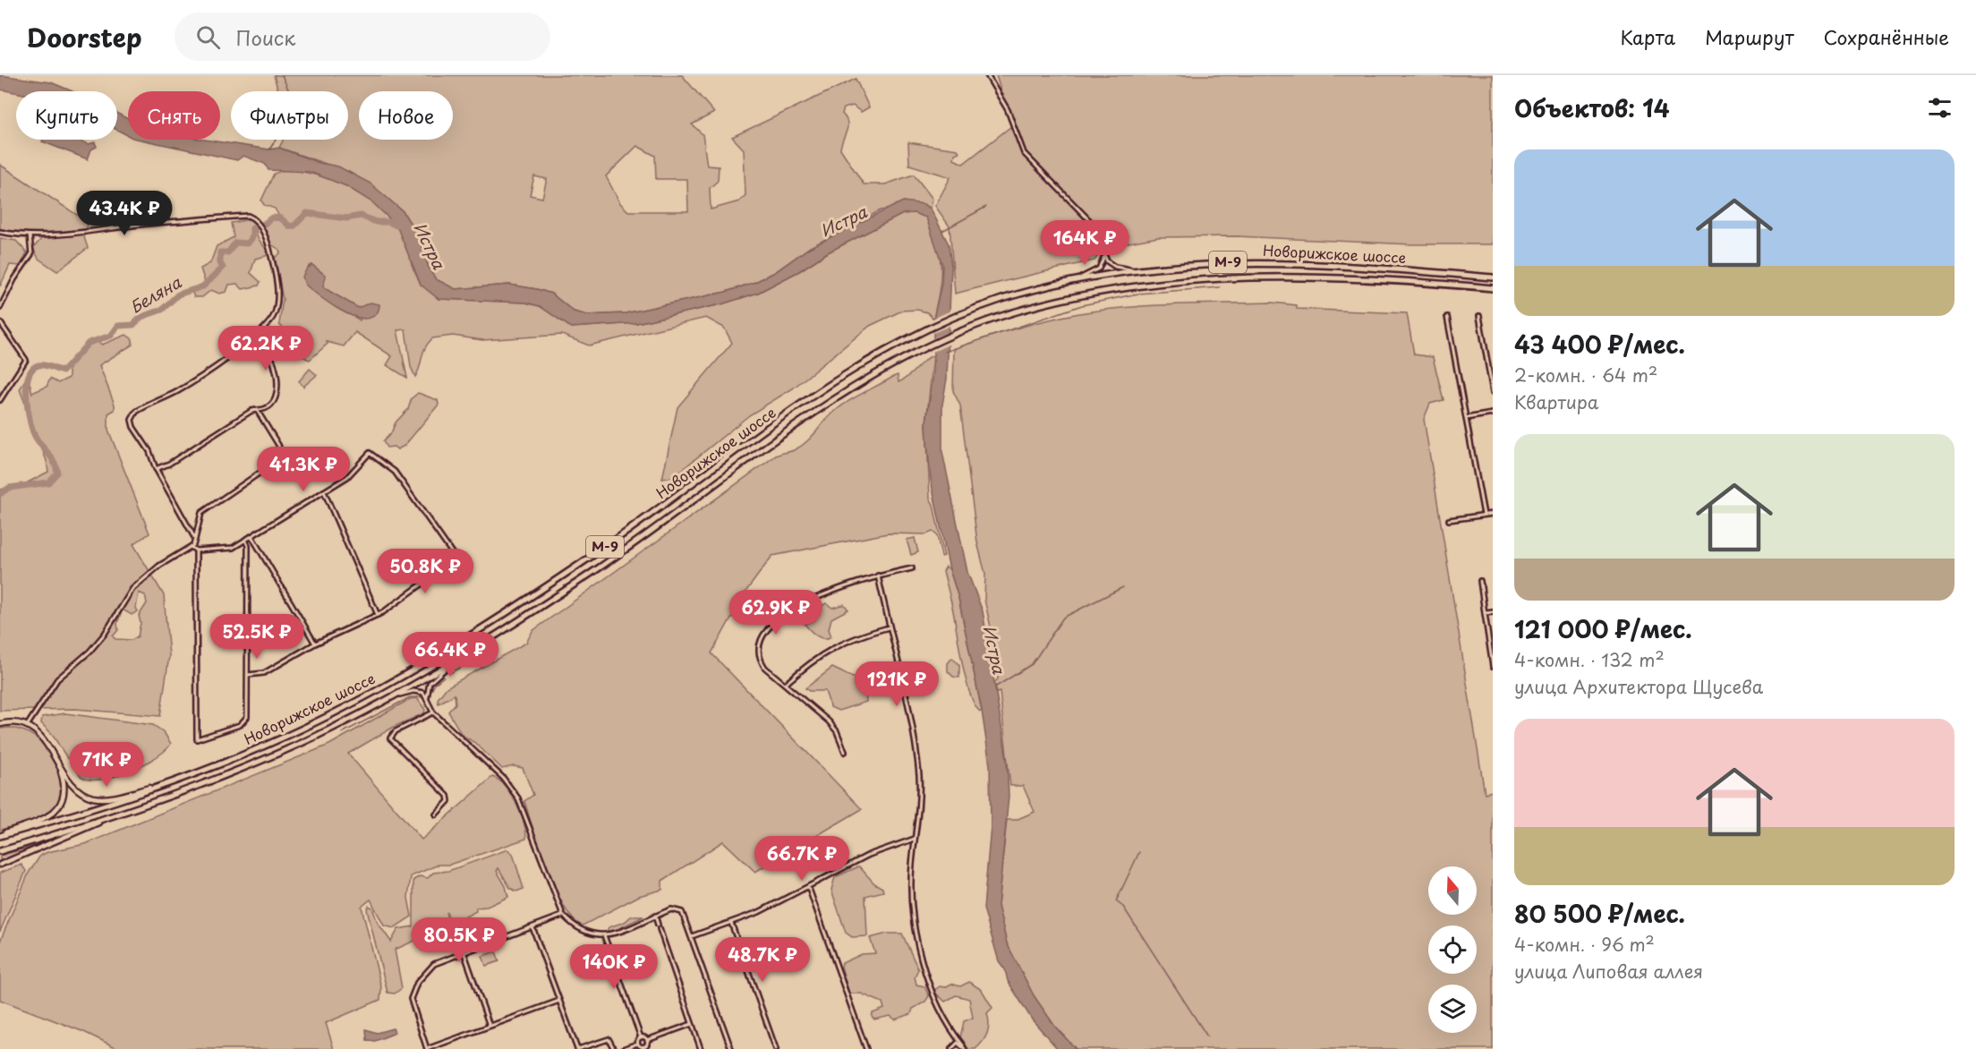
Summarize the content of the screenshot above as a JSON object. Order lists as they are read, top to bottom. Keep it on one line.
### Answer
{"streets":{"highway":["Новорижское шоссе","М-9"]},"water":["Истра","Беляна"],"north":"top","page":{"header":"Doorstep","search":"Поиск","nav":["Карта","Маршрут","Сохранённые"],"heading":"Объектов: 14","chip":["Купить","Снять","Фильтры","Новое"],"list":[{"name":"43 400 ₽/мес.","note":"2-комн. · 64 m² · Квартира"},{"name":"121 000 ₽/мес.","note":"4-комн. · 132 m² · улица Архитектора Щусева"},{"name":"80 500 ₽/мес.","note":"4-комн. · 96 m² · улица Липовая аллея"}],"price":["43.4K ₽","164K ₽","62.2K ₽","41.3K ₽","50.8K ₽","62.9K ₽","52.5K ₽","66.4K ₽","121K ₽","71K ₽","66.7K ₽","80.5K ₽","48.7K ₽","140K ₽"]}}
